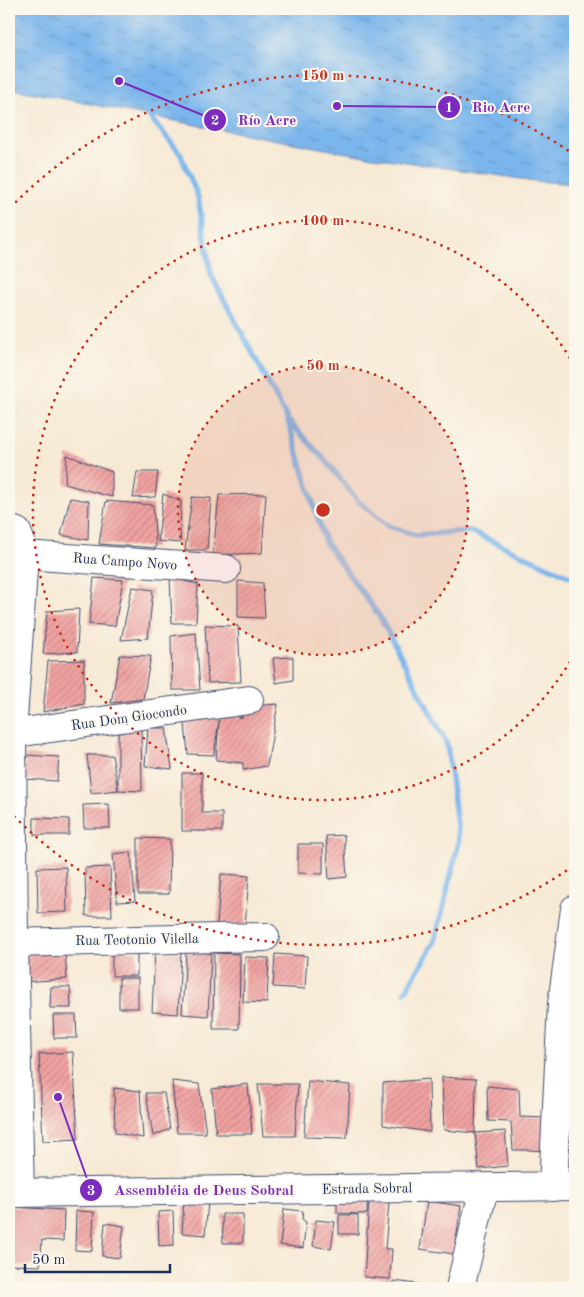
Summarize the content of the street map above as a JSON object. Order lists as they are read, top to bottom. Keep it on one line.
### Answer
{"streets":{"street":["Rua Campo Novo","Rua Dom Giocondo","Rua Teotonio Vilella","Estrada Sobral"]},"places":["Río Acre","Rio Acre","Assembléia de Deus Sobral"],"scale_bar":"50 m","rings":["150 m","100 m","50 m"]}
